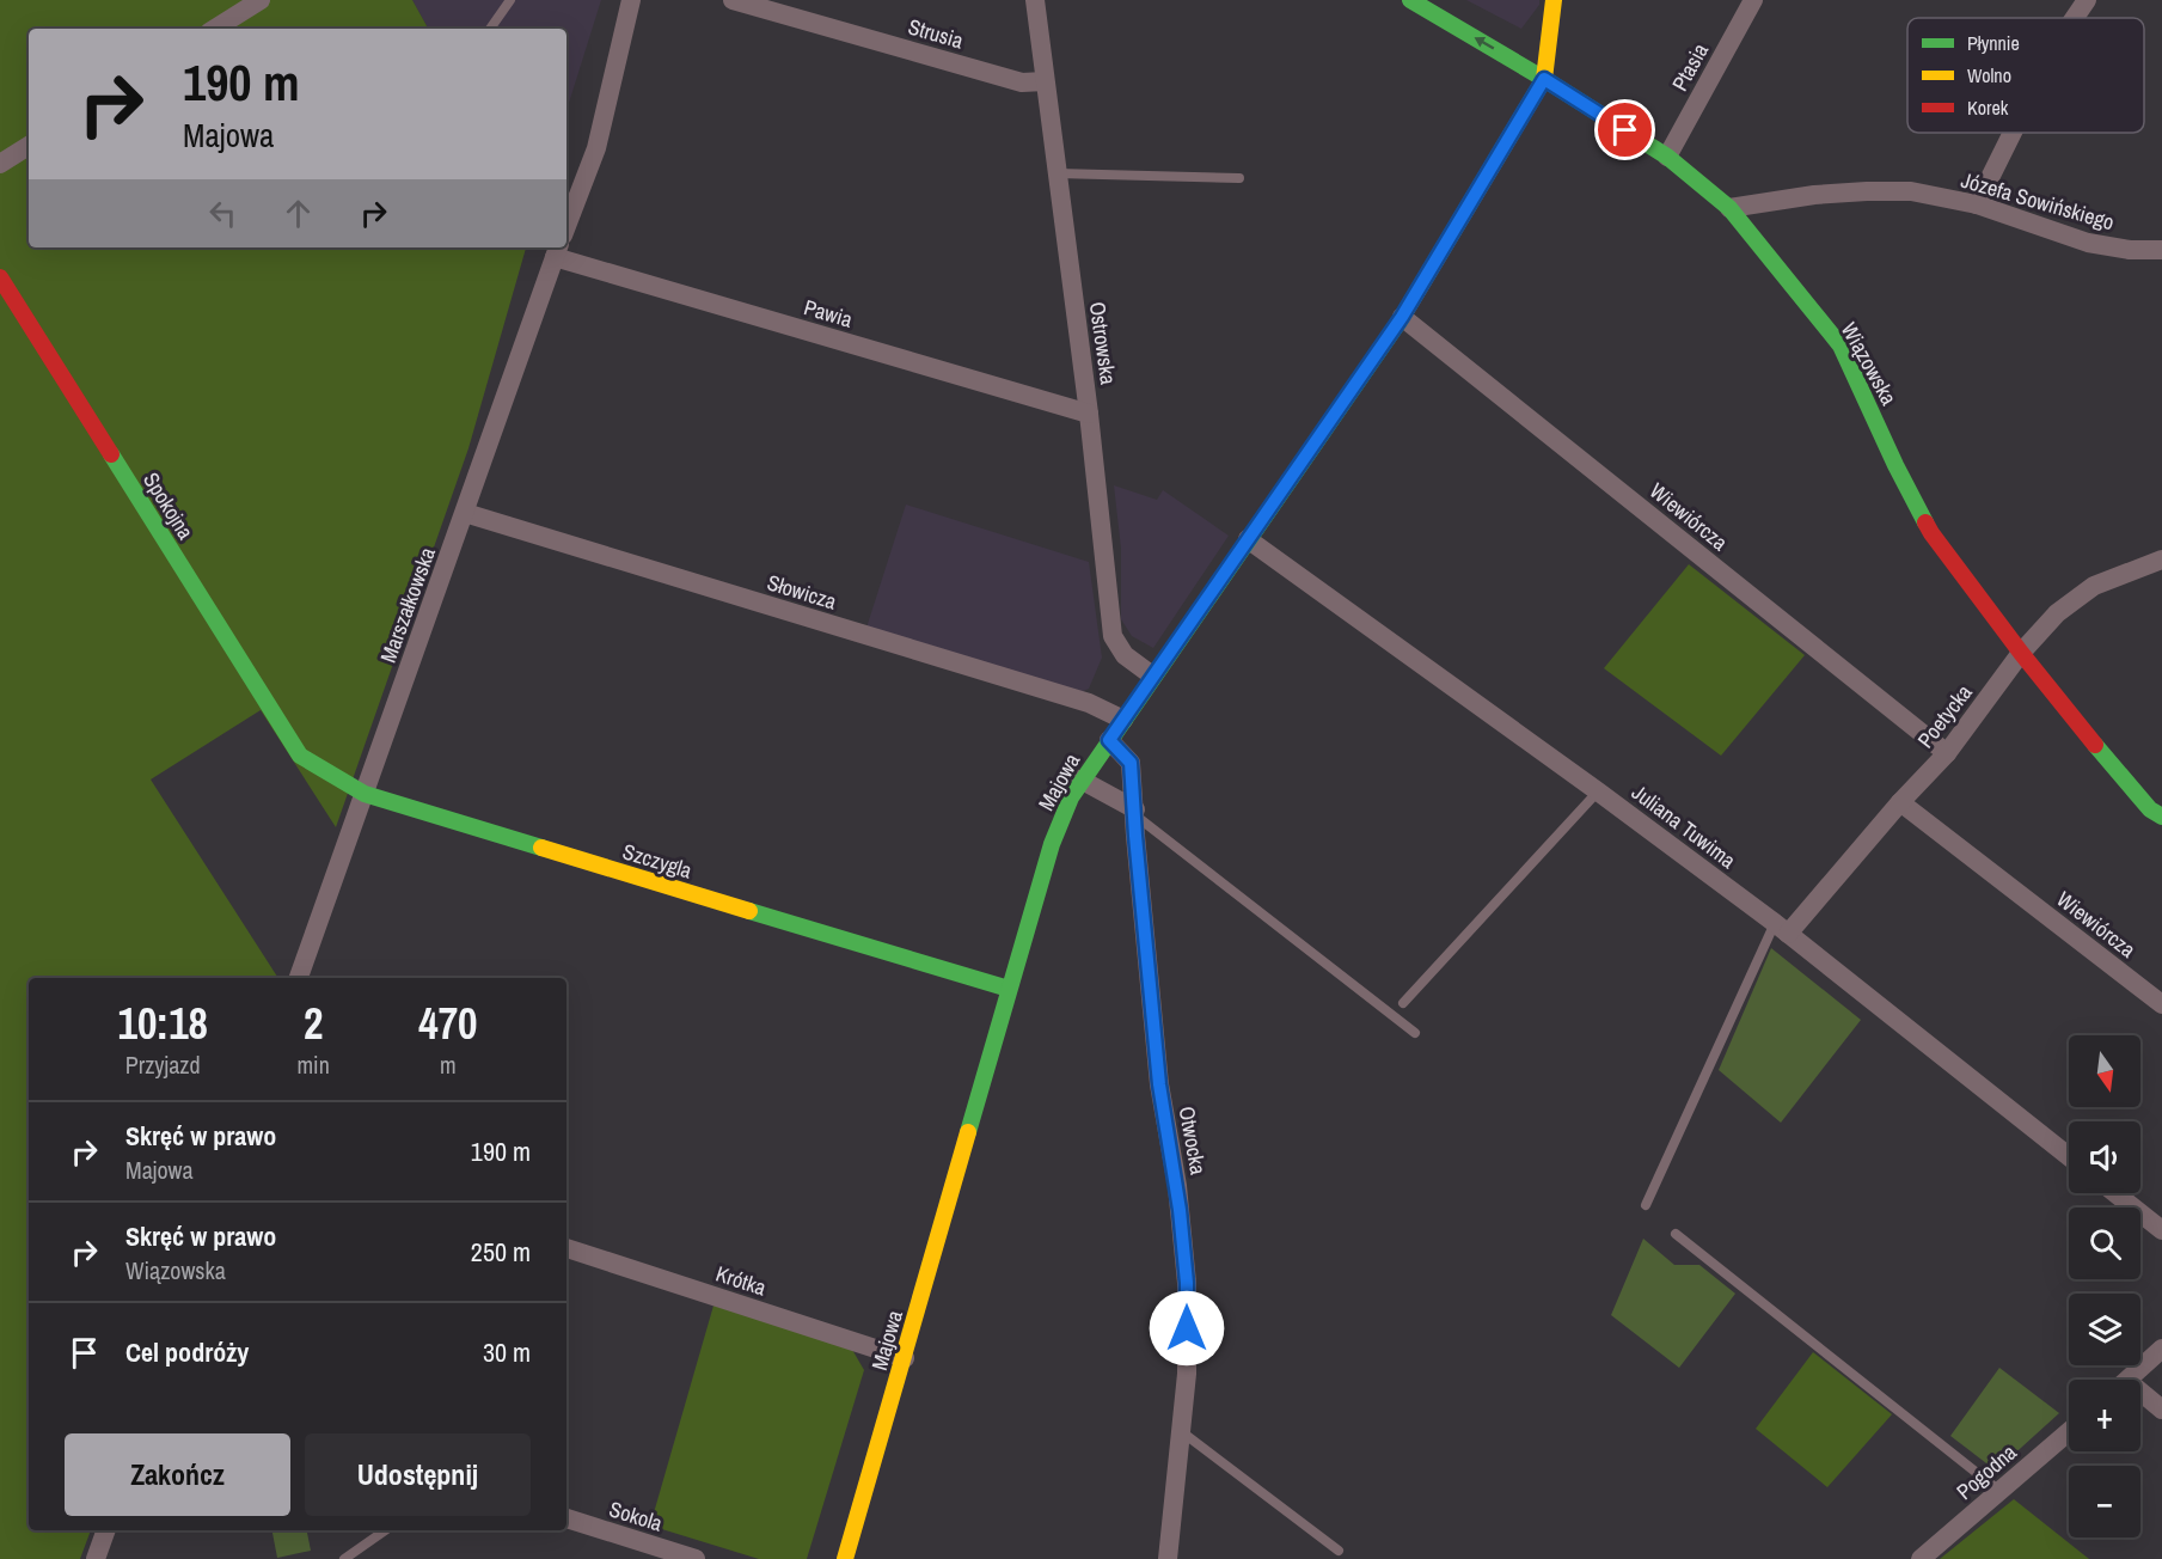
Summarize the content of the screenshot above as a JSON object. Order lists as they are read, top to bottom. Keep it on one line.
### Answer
{"streets":{"street":["Strusia","Ptasia","Józefa Sowińskiego","Pawia","Ostrowska","Wiązowska","Spokojna","Wiewiórcza","Słowicza","Marszałkowska","Poetycka","Majowa","Juliana Tuwima","Szczygla","Otwocka","Krótka","Pogodna","Sokola"]},"crossings":[["Strusia","Ostrowska"],["Ptasia","Wiązowska"],["Józefa Sowińskiego","Wiązowska"],["Pawia","Ostrowska"],["Pawia","Marszałkowska"],["Ostrowska","Majowa"],["Wiązowska","Poetycka"],["Wiązowska","Majowa"],["Spokojna","Szczygla"],["Wiewiórcza","Poetycka"],["Wiewiórcza","Majowa"],["Słowicza","Marszałkowska"],["Słowicza","Majowa"],["Marszałkowska","Szczygla"],["Poetycka","Juliana Tuwima"],["Majowa","Juliana Tuwima"],["Majowa","Szczygla"],["Majowa","Otwocka"],["Majowa","Krótka"]],"legend":["Płynnie","Wolno","Korek"],"north":"bottom","page":{"turn":["190 m","Majowa"],"eta":["10:18","Przyjazd","2","min","470","m"],"map_buttons":["+","−"],"list":[{"name":"Skręć w prawo","note":"Majowa","value":"190 m"},{"name":"Skręć w prawo","note":"Wiązowska","value":"250 m"},{"name":"Cel podróży","value":"30 m"}],"buttons":["Zakończ","Udostępnij"]}}
